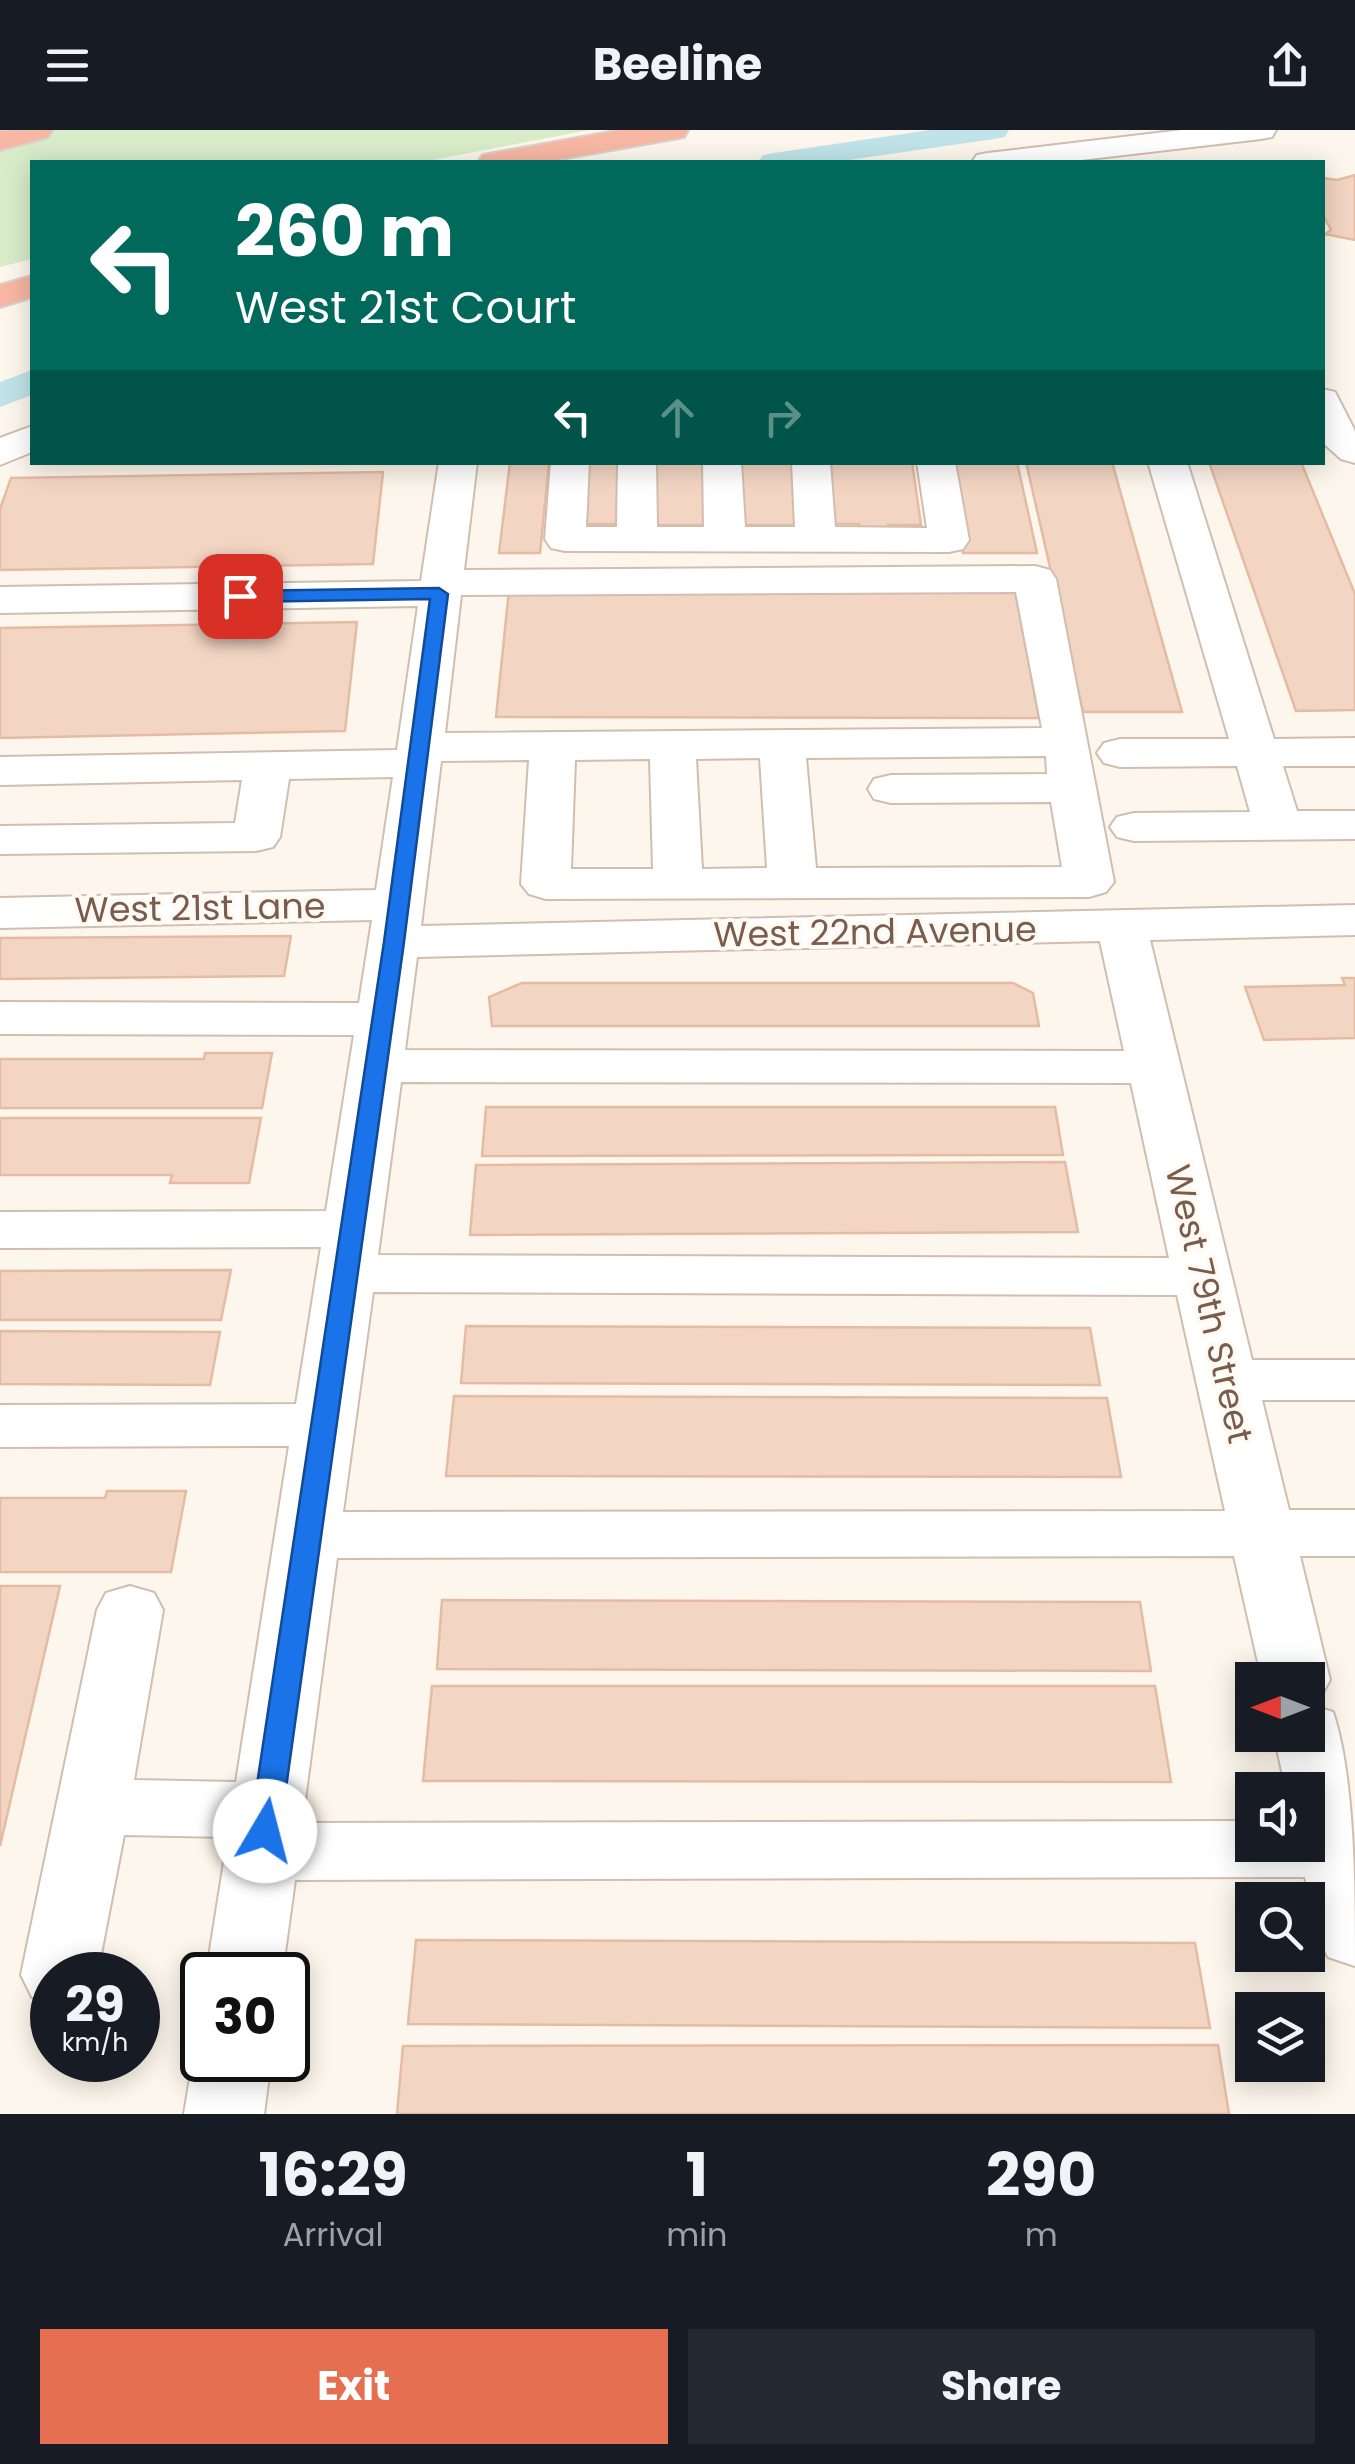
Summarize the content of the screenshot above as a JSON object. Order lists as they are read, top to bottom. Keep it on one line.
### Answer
{"streets":{"street":["West 21st Lane","West 22nd Avenue","West 79th Street"]},"crossings":[["West 21st Lane","West 22nd Avenue"],["West 22nd Avenue","West 79th Street"]],"north":"left","page":{"header":"Beeline","turn":["260 m","West 21st Court"],"speed":"29 km/h","limit":"30","eta":["16:29","Arrival","1","min","290","m"],"buttons":["Exit","Share"]}}
